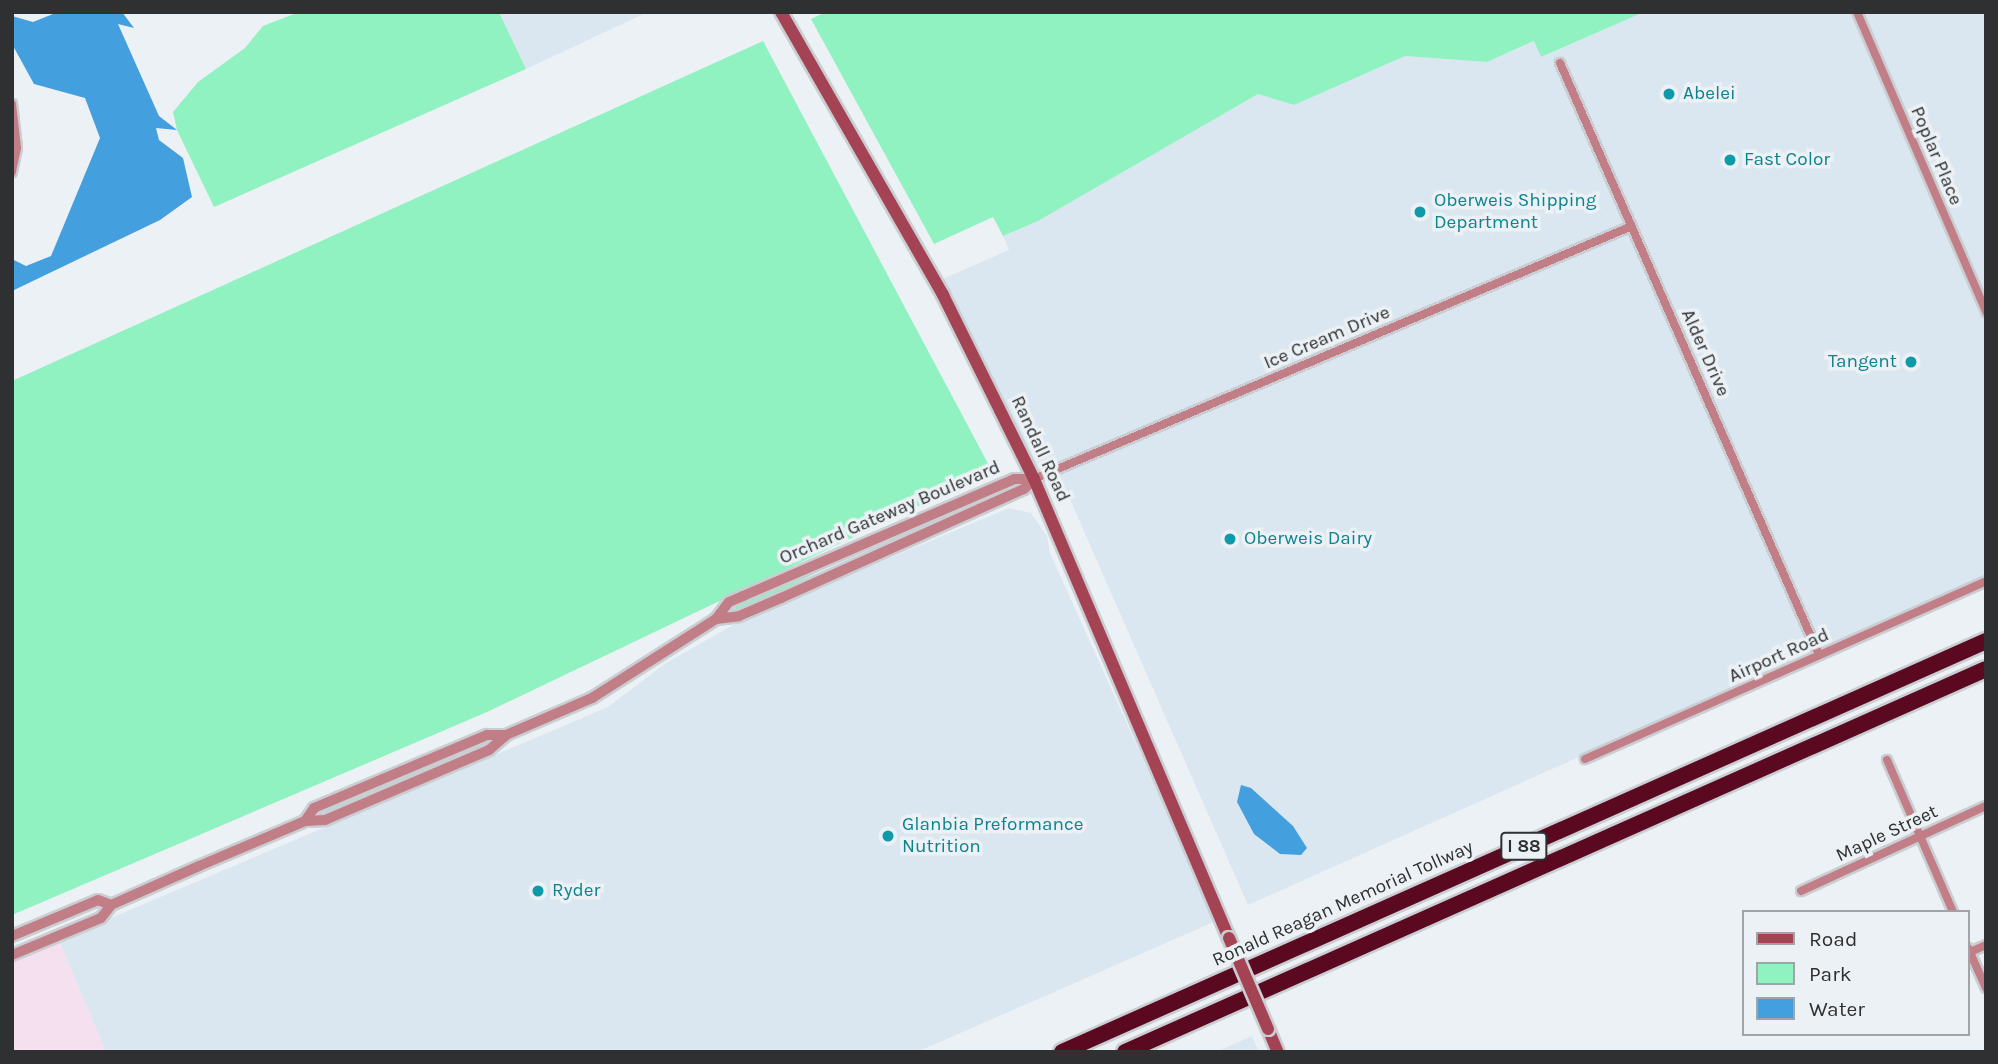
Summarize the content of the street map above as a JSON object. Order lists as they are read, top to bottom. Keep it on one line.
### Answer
{"streets":{"highway":["I 88","Ronald Reagan Memorial Tollway"],"main road":["Randall Road"],"street":["Poplar Place","Ice Cream Drive","Alder Drive","Orchard Gateway Boulevard","Airport Road","Maple Street"]},"crossings":[["Ice Cream Drive","Alder Drive"],["Ice Cream Drive","Randall Road"],["Ice Cream Drive","Orchard Gateway Boulevard"],["Alder Drive","Airport Road"],["Randall Road","Orchard Gateway Boulevard"]],"places":["Abelei","Fast Color","Oberweis Shipping Department","Tangent","Oberweis Dairy","Glanbia Preformance Nutrition","Ryder"],"legend":["Road","Park","Water"]}
